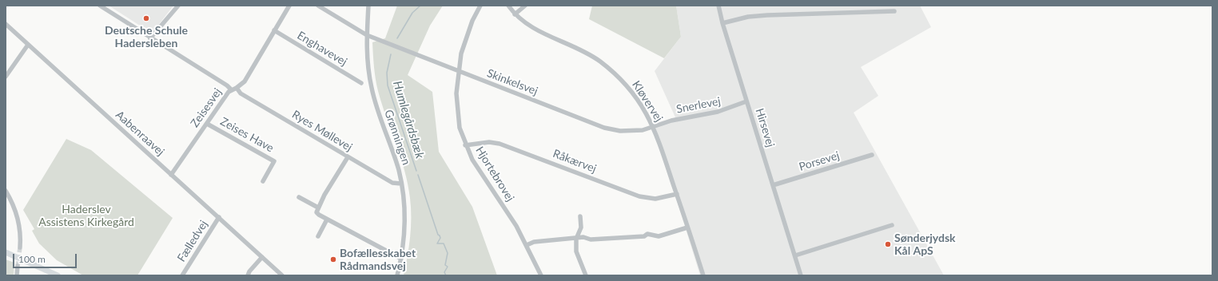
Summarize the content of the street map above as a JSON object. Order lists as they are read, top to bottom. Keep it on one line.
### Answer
{"streets":{"street":["Enghavevej","Skinkelsvej","Kløvervej","Snerlevej","Zeisesvej","Hirsevej","Ryes Møllevej","Aabenraavej","Zeises Have","Grønningen","Råkærvej","Porsevej","Hjortebrovej","Fælledvej"]},"crossings":[["Enghavevej","Zeisesvej"],["Skinkelsvej","Kløvervej"],["Skinkelsvej","Snerlevej"],["Skinkelsvej","Grønningen"],["Skinkelsvej","Hjortebrovej"],["Kløvervej","Snerlevej"],["Kløvervej","Råkærvej"],["Snerlevej","Hirsevej"],["Zeisesvej","Ryes Møllevej"],["Zeisesvej","Aabenraavej"],["Zeisesvej","Zeises Have"],["Hirsevej","Porsevej"],["Ryes Møllevej","Grønningen"],["Aabenraavej","Fælledvej"],["Råkærvej","Hjortebrovej"]],"water":["Humlegårdsbæk"],"parks":["Haderslev Assistens Kirkegård"],"places":["Deutsche Schule Hadersleben","Sønderjydsk Kål ApS","Bofællesskabet Rådmandsvej"],"scale_bar":"100 m"}
